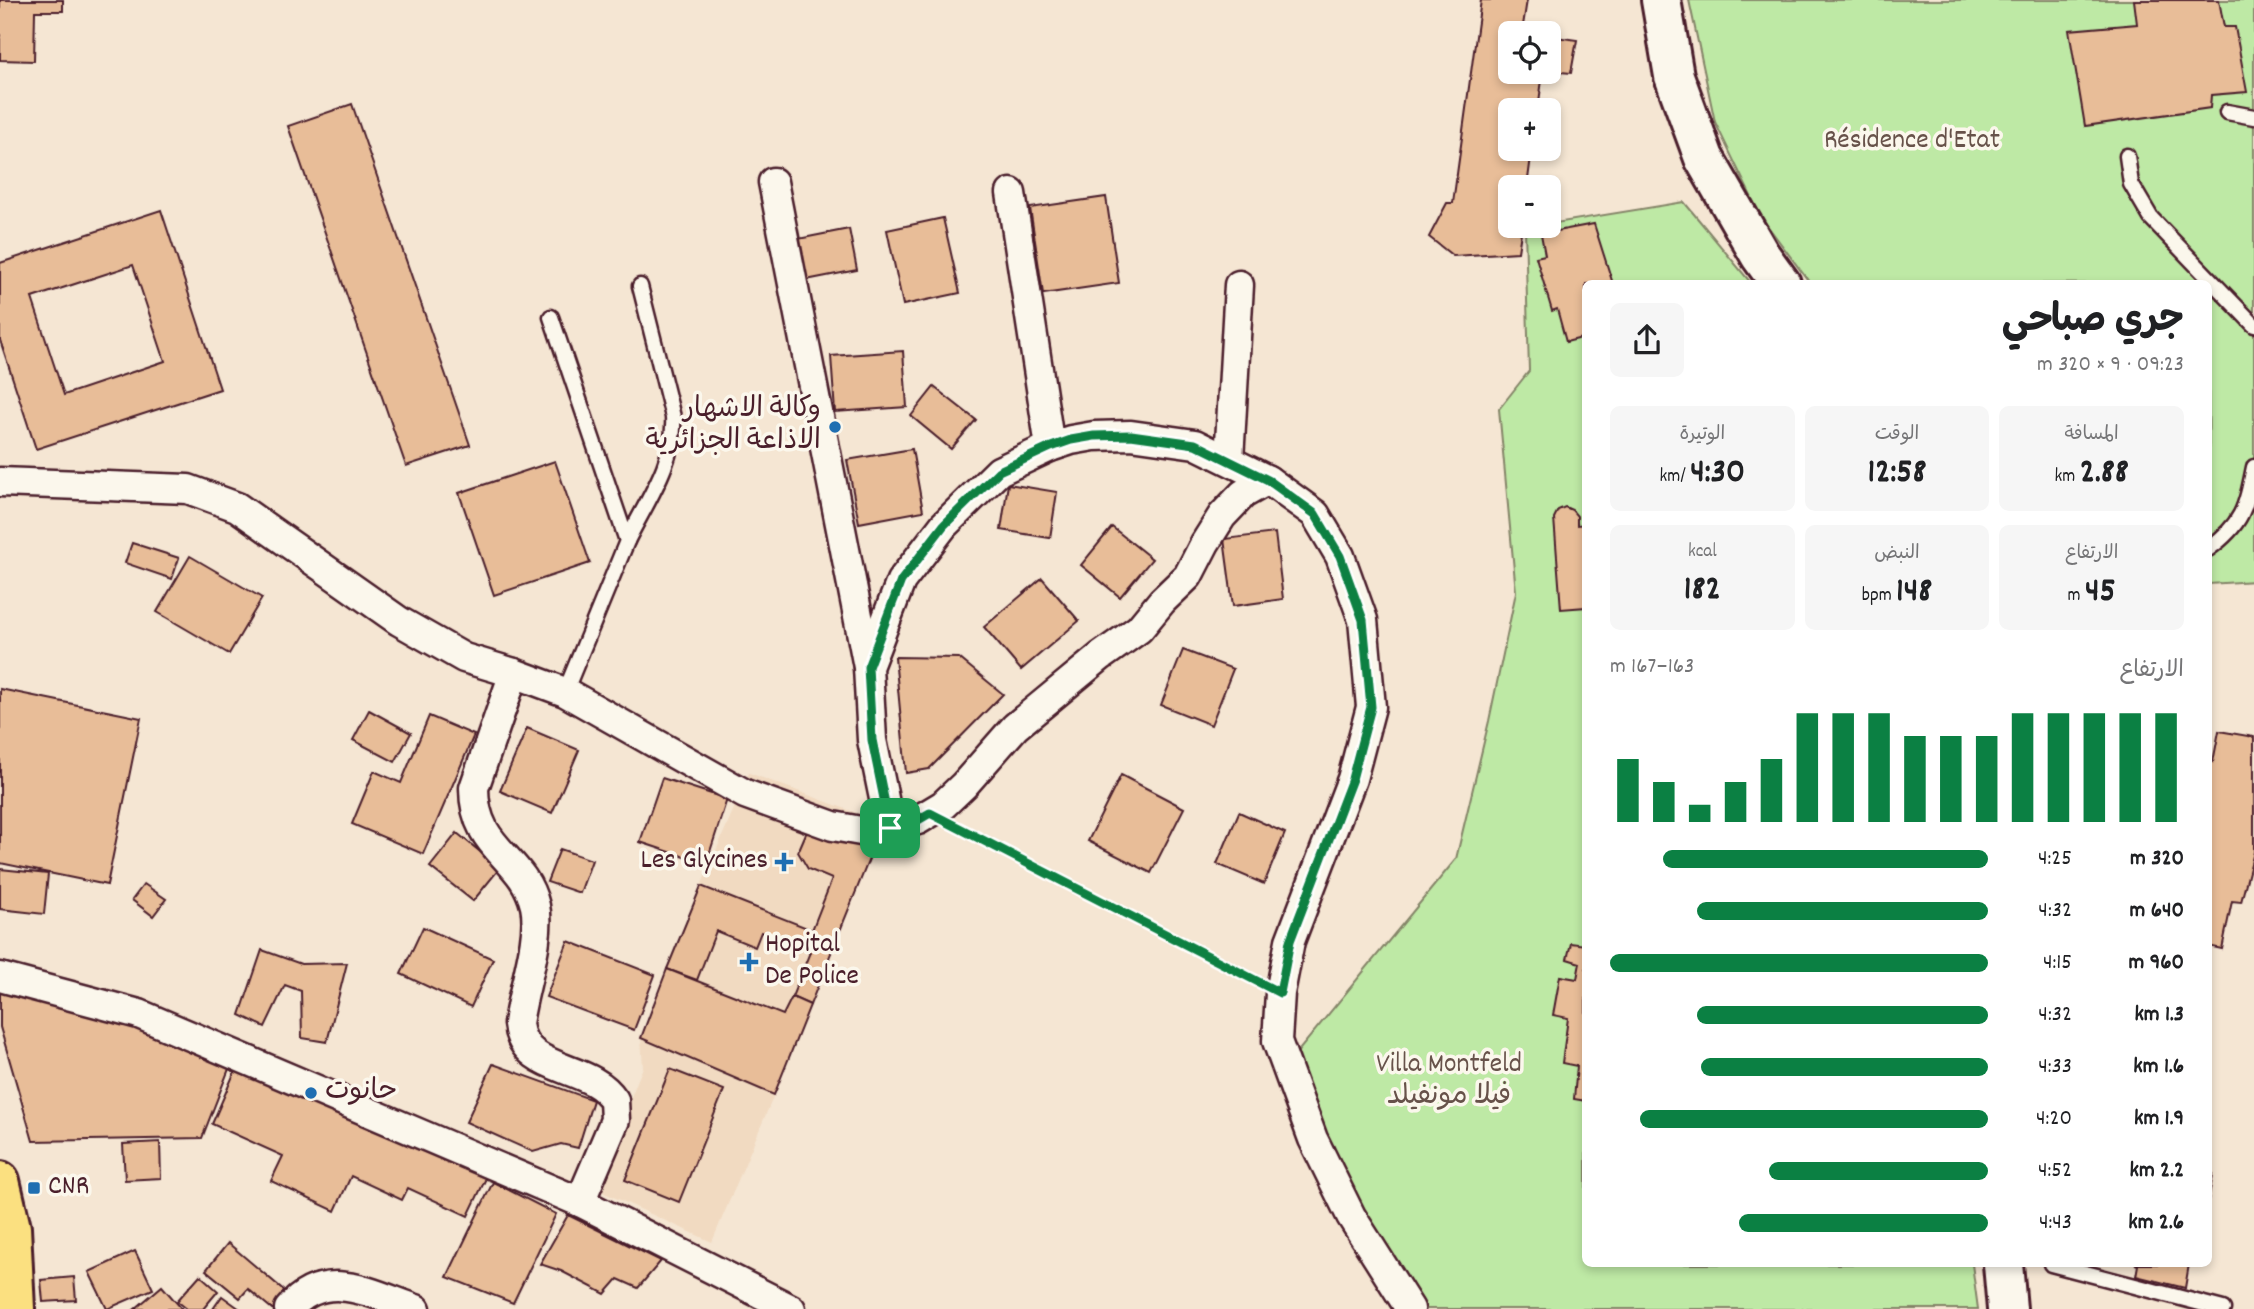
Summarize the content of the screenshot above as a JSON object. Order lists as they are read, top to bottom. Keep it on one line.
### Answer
{"parks":["Résidence d'Etat","Villa Montfeld فيلا مونفيلد"],"places":{"other":["وكالة الاشهار الاذاعة الجزائرية","حانوت"],"health":["Les Glycines","Hopital De Police"],"transit":["CNR"]},"page":{"map_buttons":["+","−"],"heading":["جري صباحي","09:23 · 9 × 320 m"],"stats":[["المسافة","2.88 km"],["الوقت","12:58"],["الوتيرة","4:30 /km"],["الارتفاع","45 m"],["النبض","148 bpm"],["kcal","182"]],"chart":["الارتفاع","163–167 m"],"list":[{"name":"320 m","note":"4:25"},{"name":"640 m","note":"4:32"},{"name":"960 m","note":"4:15"},{"name":"1.3 km","note":"4:32"},{"name":"1.6 km","note":"4:33"},{"name":"1.9 km","note":"4:20"},{"name":"2.2 km","note":"4:52"},{"name":"2.6 km","note":"4:43"}]}}
